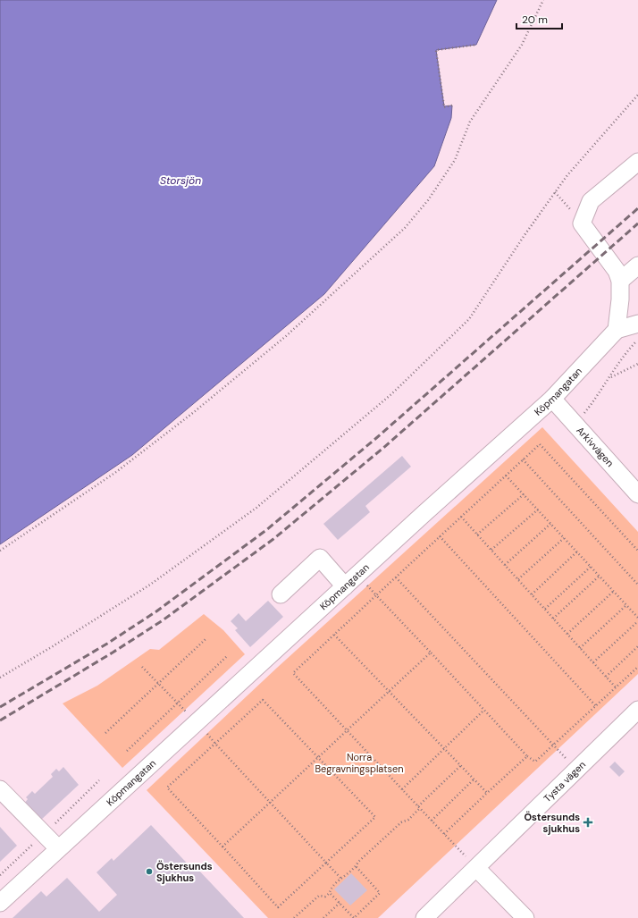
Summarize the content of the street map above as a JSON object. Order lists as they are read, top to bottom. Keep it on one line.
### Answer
{"streets":{"street":["Köpmangatan","Arkivvägen","Tysta vägen"]},"crossings":[["Köpmangatan","Arkivvägen"]],"water":["Storsjön"],"parks":["Norra Begravningsplatsen"],"places":{"health":["Östersunds sjukhus"],"other":["Östersunds Sjukhus"]},"scale_bar":"20 m"}
